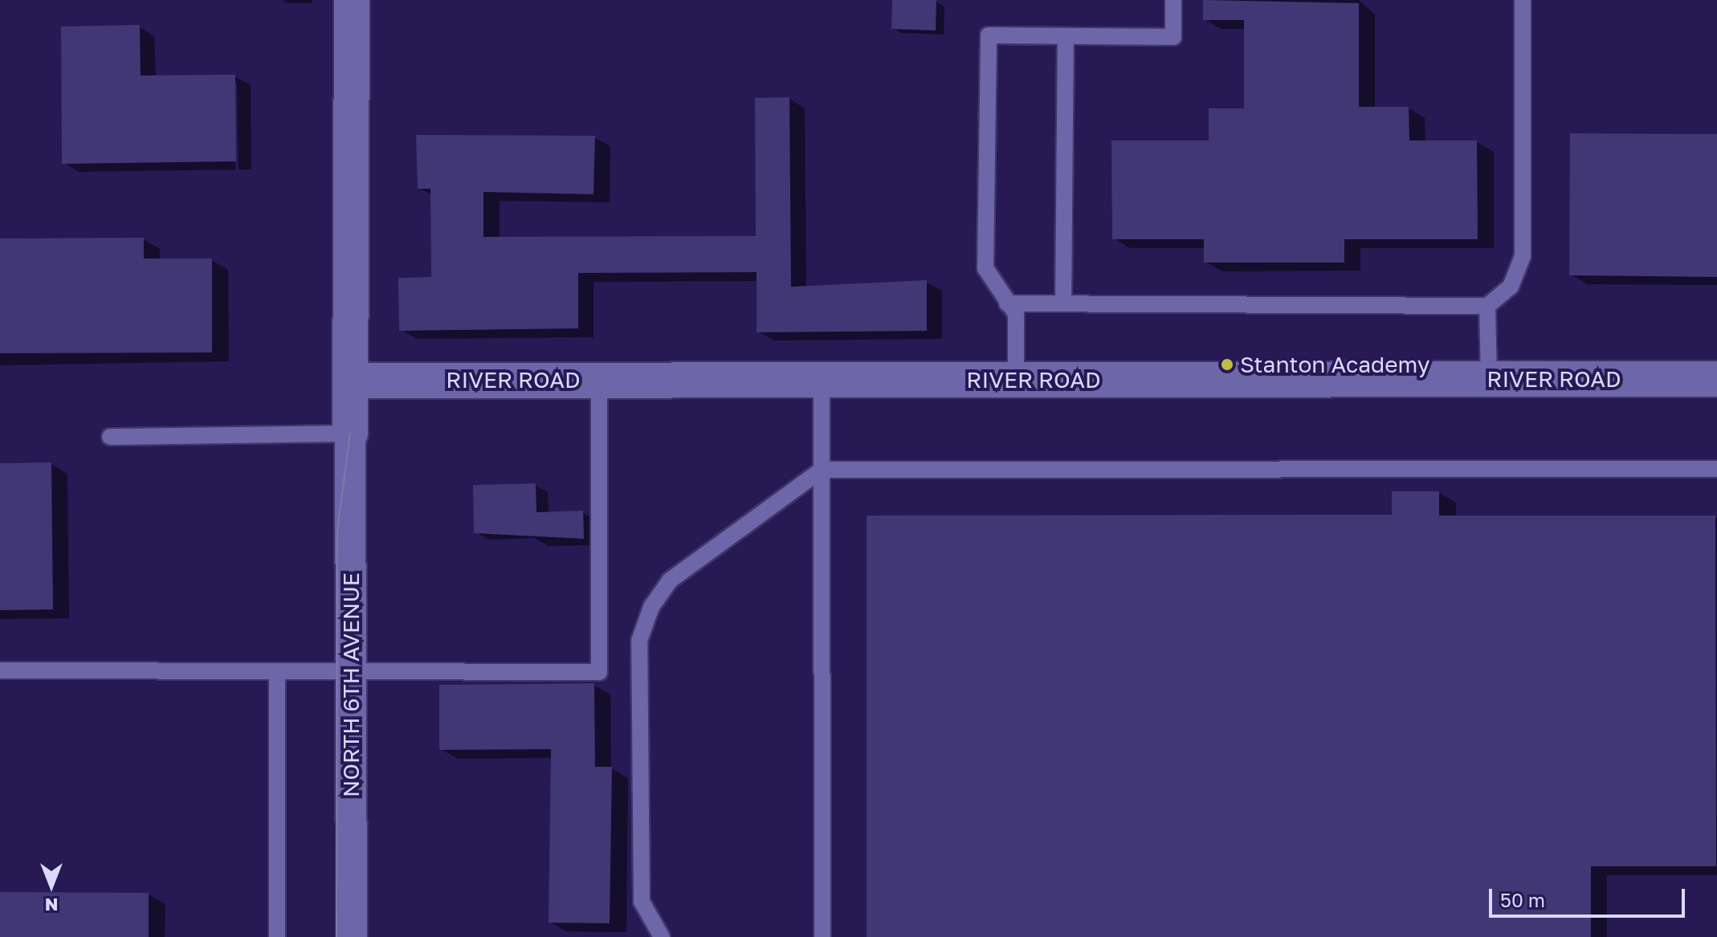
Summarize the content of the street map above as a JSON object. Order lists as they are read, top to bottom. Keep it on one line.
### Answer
{"streets":{"street":["RIVER ROAD","NORTH 6TH AVENUE"]},"places":["Stanton Academy"],"scale_bar":"50 m","north":"bottom"}
